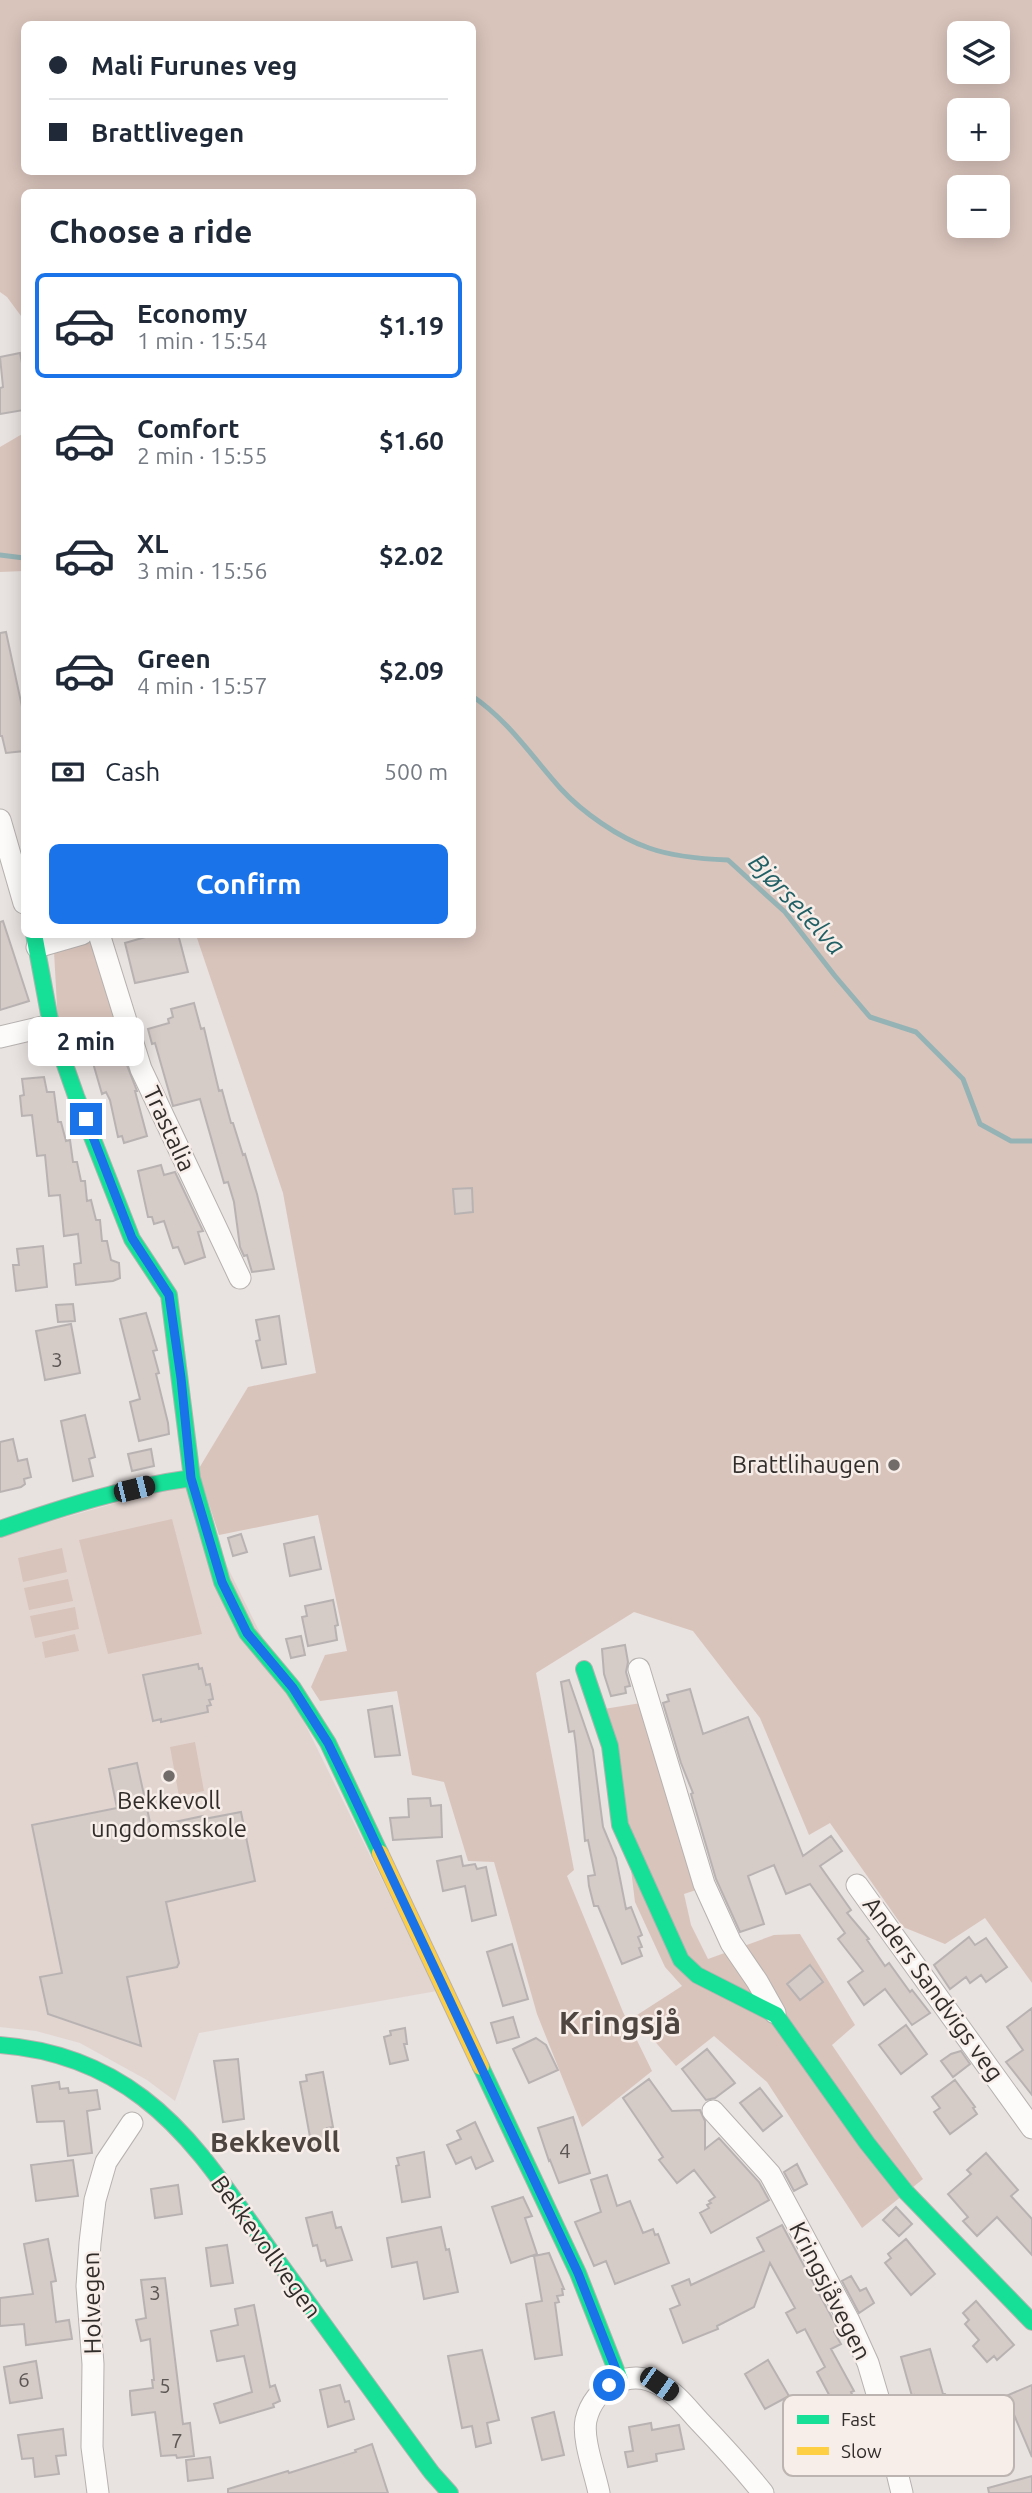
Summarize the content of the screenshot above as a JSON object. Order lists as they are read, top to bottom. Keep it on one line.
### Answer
{"streets":{"street":["Trastalia","Anders Sandvigs veg","Bekkevollvegen","Kringsjåvegen","Holvegen"]},"districts":["Kringsjå","Bekkevoll"],"water":["Bjørsetelva"],"places":["Brattlihaugen","Bekkevoll ungdomsskole"],"house_numbers":["3","4","3","6","5","7"],"legend":["Fast","Slow"],"page":{"map_buttons":["+","−"],"banner":["Mali Furunes veg","Brattlivegen"],"heading":"Choose a ride","list":[{"name":"Economy","note":"1 min · 15:54","value":"$1.19"},{"name":"Comfort","note":"2 min · 15:55","value":"$1.60"},{"name":"XL","note":"3 min · 15:56","value":"$2.02"},{"name":"Green","note":"4 min · 15:57","value":"$2.09"}],"pay":["Cash","500 m"],"buttons":"Confirm","bubble":"2 min"}}
